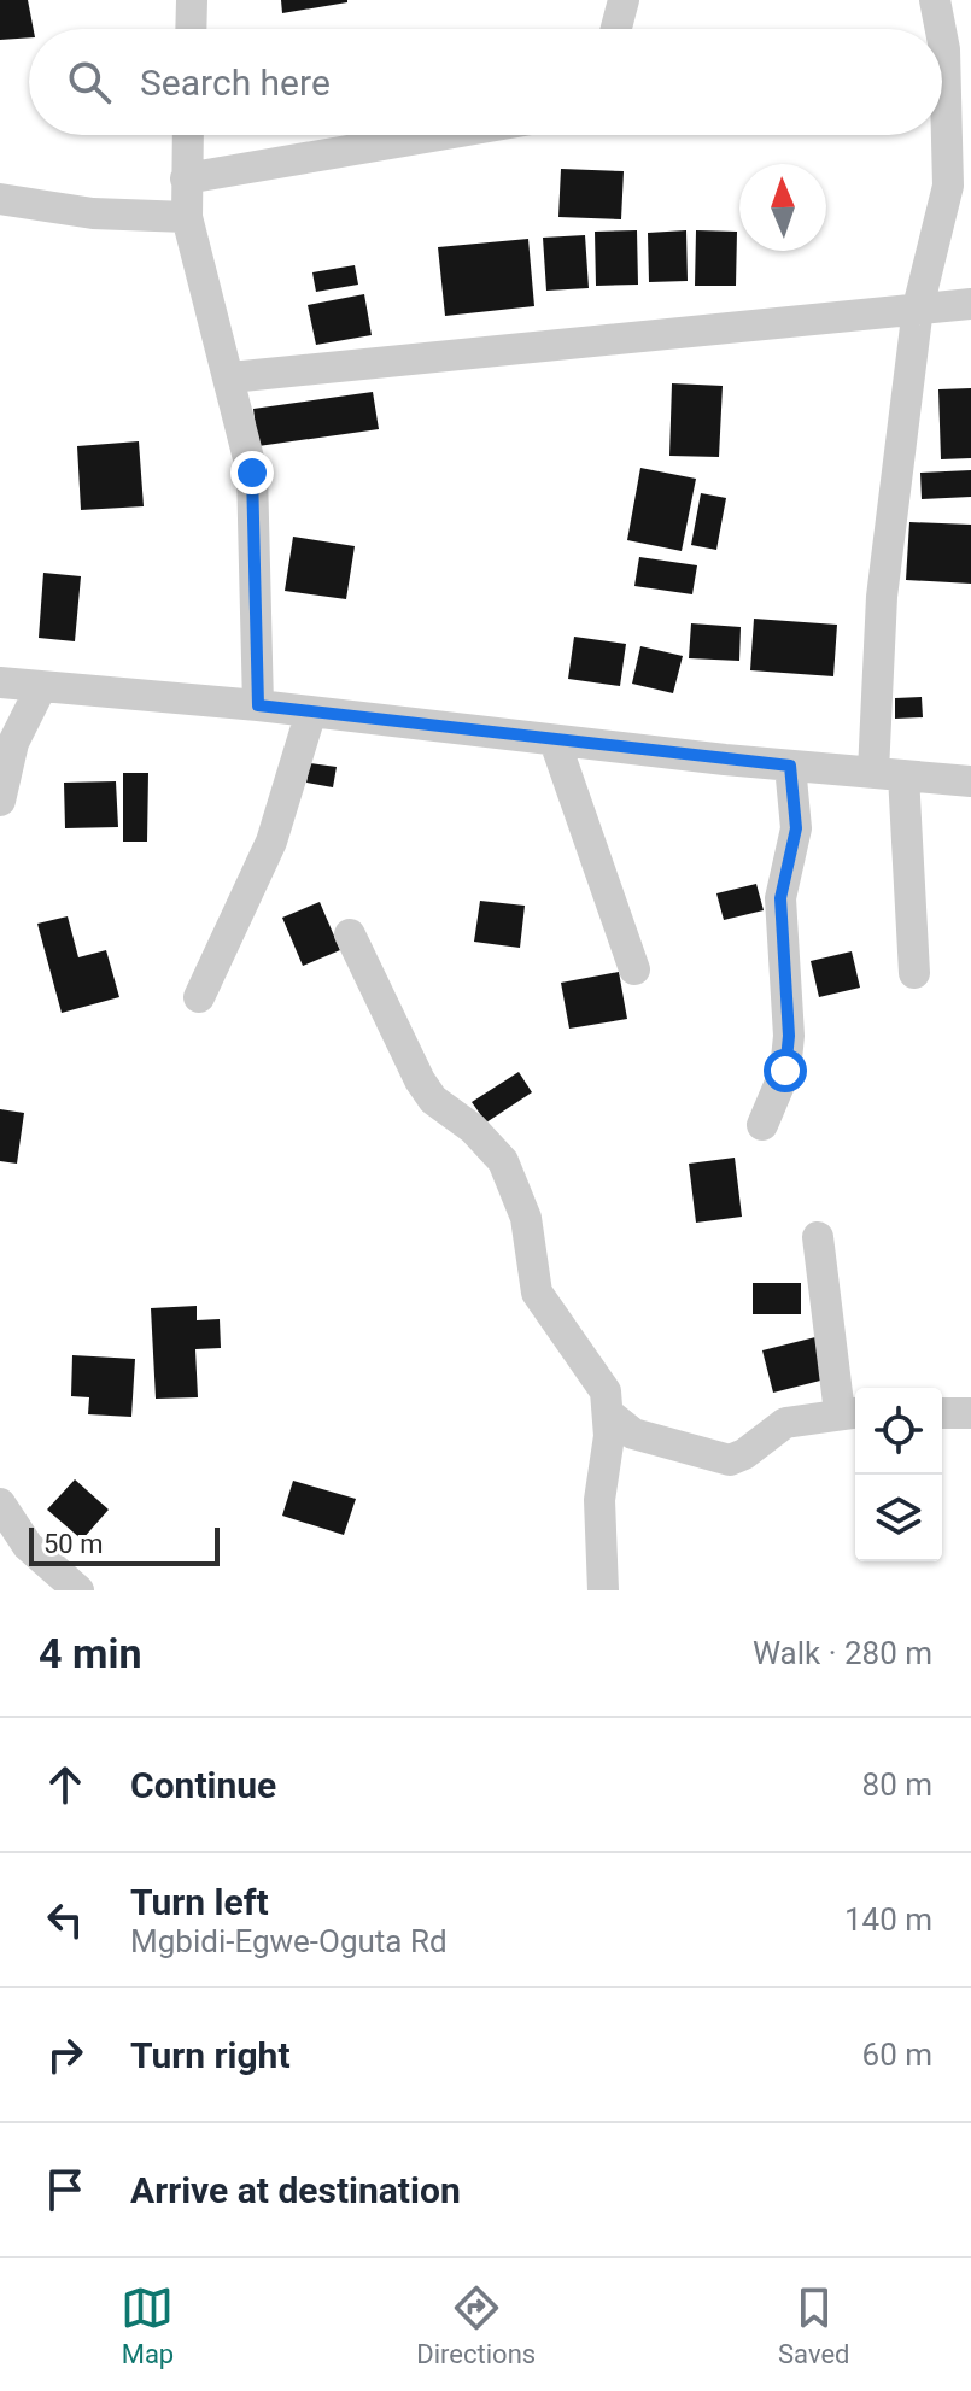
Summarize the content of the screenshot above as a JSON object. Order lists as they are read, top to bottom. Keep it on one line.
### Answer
{"scale_bar":"50 m","north":"top","page":{"search":"Search here","scale":"50 m","heading":["4 min","Walk · 280 m"],"list":[["Continue","80 m"],["Turn left","Mgbidi-Egwe-Oguta Rd","140 m"],["Turn right","60 m"],"Arrive at destination"],"nav":["Map","Directions","Saved"]}}
